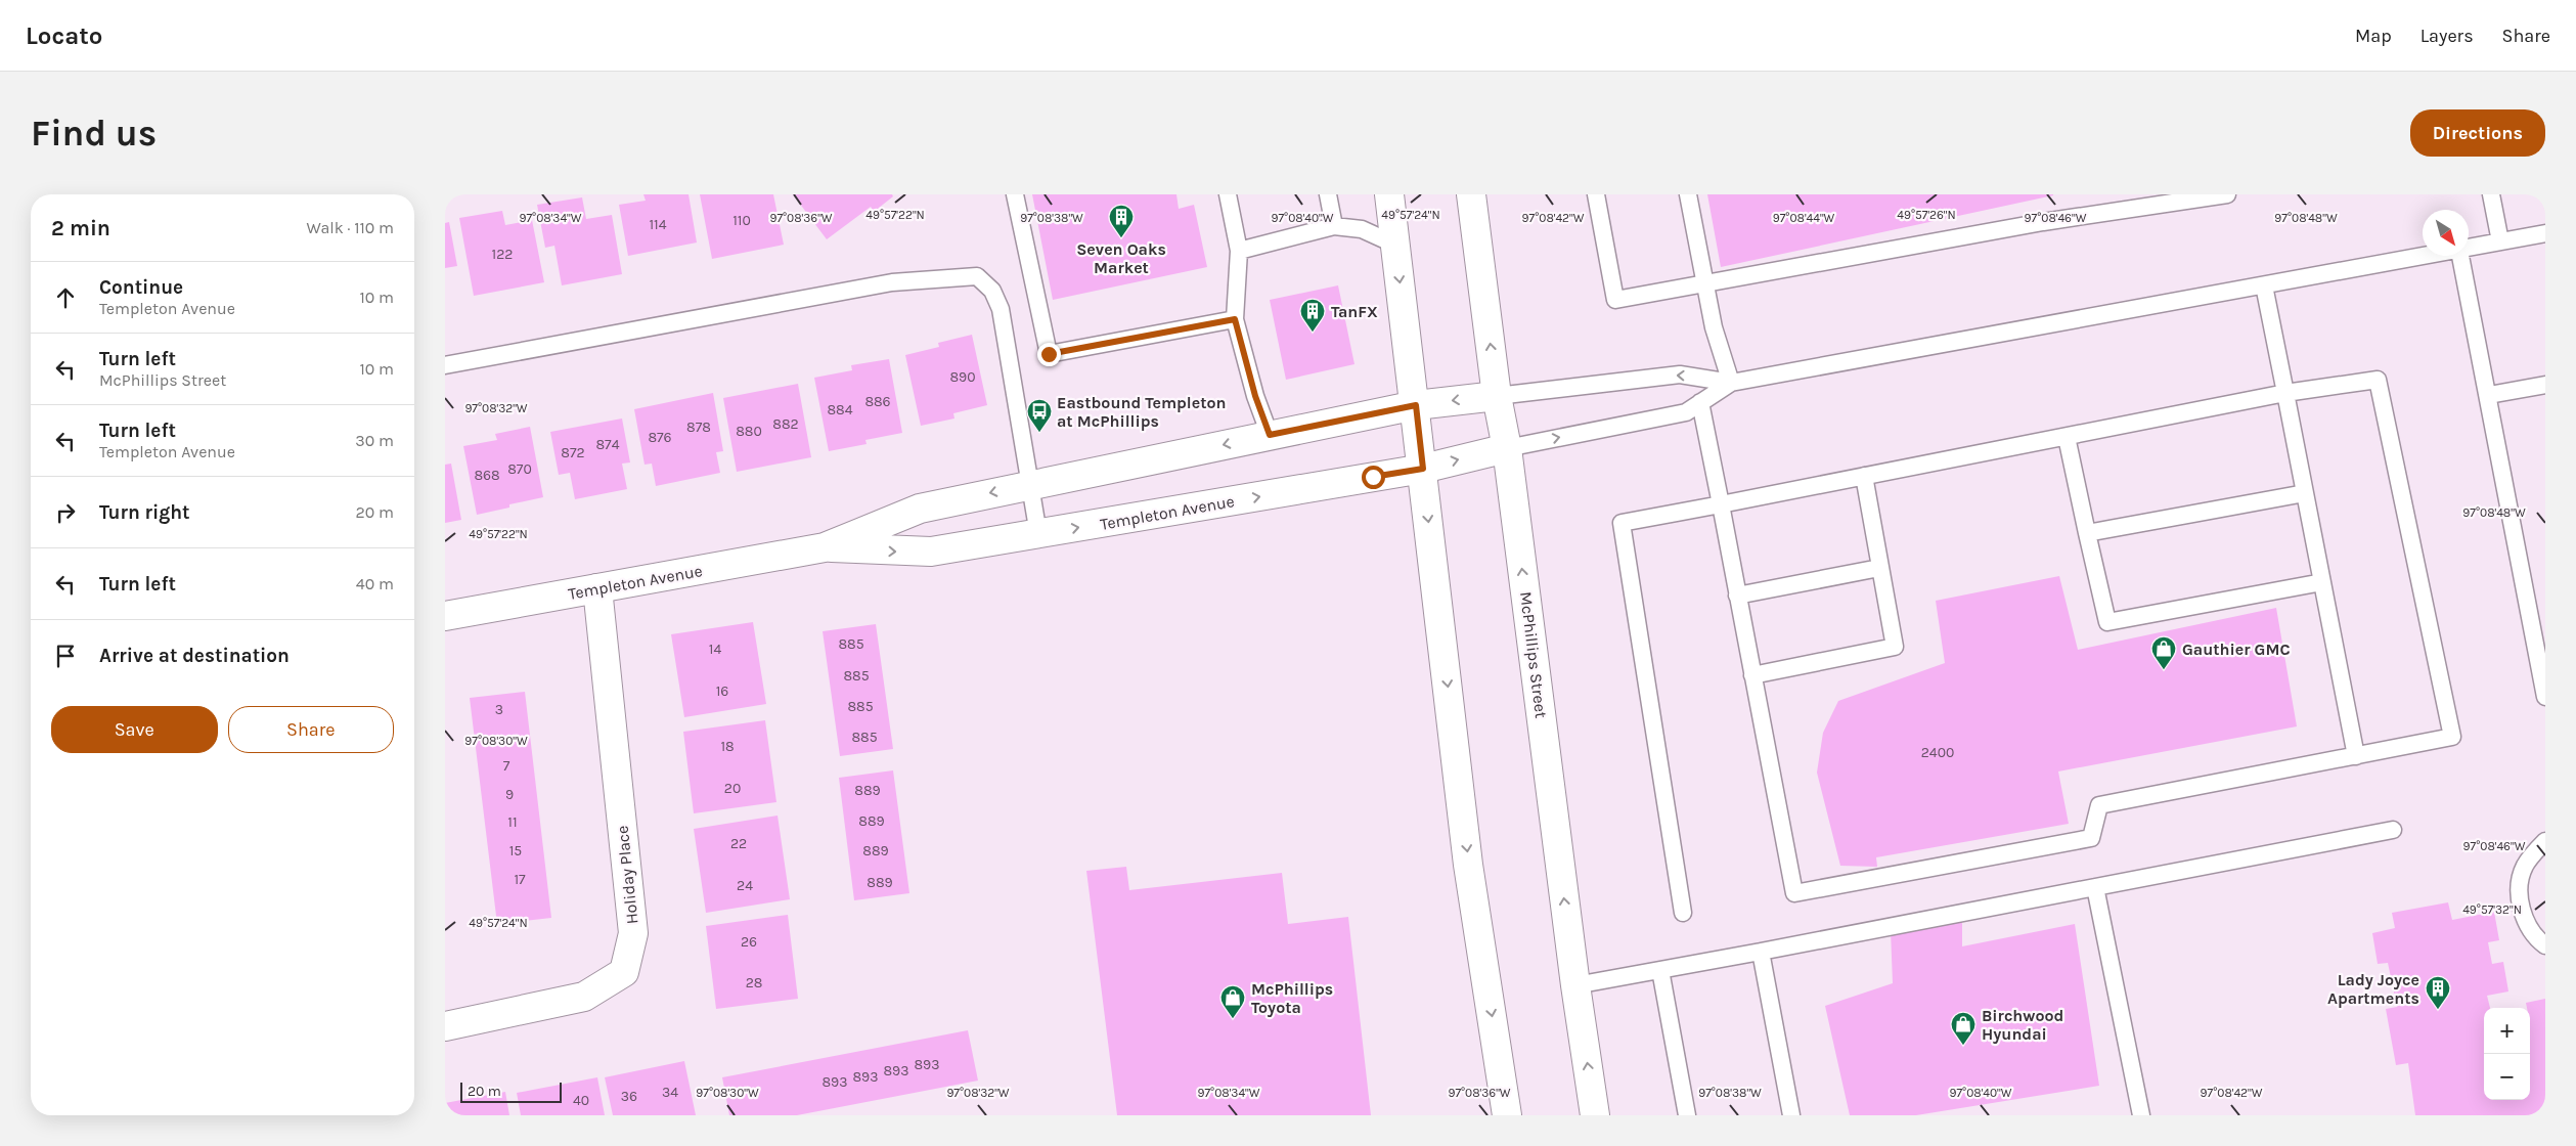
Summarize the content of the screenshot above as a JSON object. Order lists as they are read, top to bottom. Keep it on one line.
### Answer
{"streets":{"street":["Templeton Avenue","McPhillips Street","Holiday Place"]},"crossings":[["Templeton Avenue","McPhillips Street"],["Templeton Avenue","Holiday Place"]],"places":{"building":["Seven Oaks Market","TanFX","Lady Joyce Apartments"],"bus stop":["Eastbound Templeton at McPhillips"],"shop":["Gauthier GMC","McPhillips Toyota","Birchwood Hyundai"]},"house_numbers":["110","114","122","890","886","884","882","878","880","876","874","872","870","868","885","14","885","16","885","3","885","18","2400","7","20","889","9","889","11","22","15","889","17","889","24","26","28","893","893","893","893","34","36","40"],"scale_bar":"20 m","north":"bottom right","page":{"header":"Locato","nav":["Map","Layers","Share"],"buttons":["Directions",["Save","Share"]],"title":"Find us","heading":["2 min","Walk · 110 m"],"list":[["Continue","Templeton Avenue","10 m"],["Turn left","McPhillips Street","10 m"],["Turn left","Templeton Avenue","30 m"],["Turn right","20 m"],["Turn left","40 m"],"Arrive at destination"],"map_buttons":["+","−"],"scale":"20 m"},"coordinates":["49°57'22\"N","49°57'24\"N","49°57'26\"N","97°08'34\"W","97°08'38\"W","97°08'42\"W","97°08'44\"W","97°08'46\"W","97°08'48\"W","97°08'36\"W","97°08'40\"W","97°08'32\"W","97°08'30\"W","49°57'32\"N"]}
